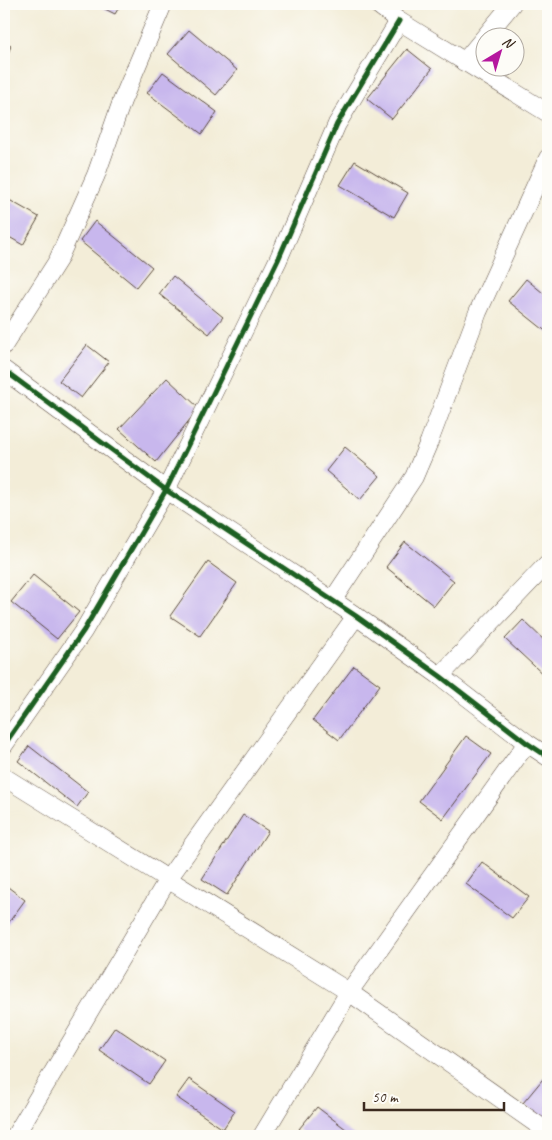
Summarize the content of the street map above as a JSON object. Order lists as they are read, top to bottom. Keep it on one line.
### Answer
{"scale_bar":"50 m","north":"top right"}
